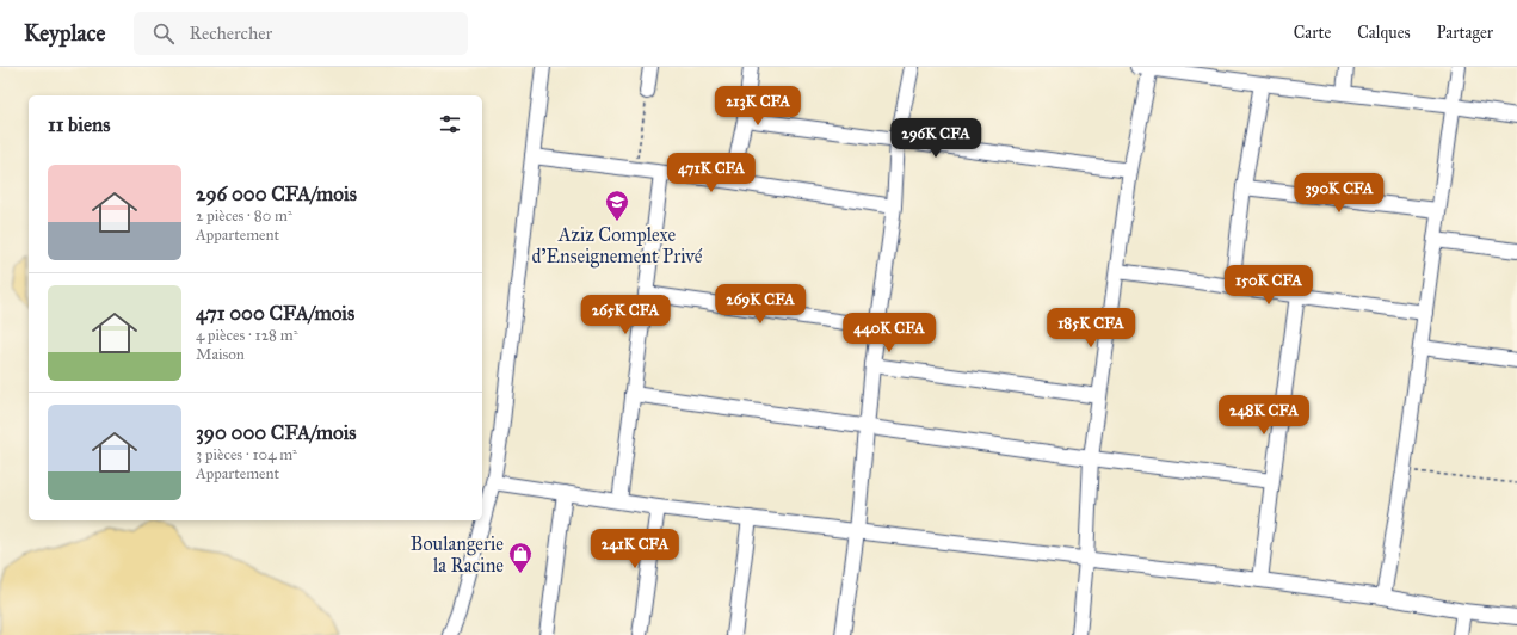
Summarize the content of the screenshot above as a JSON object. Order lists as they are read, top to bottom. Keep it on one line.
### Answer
{"places":{"school or university":["Aziz Complexe d'Enseignement Privé"],"shop":["Boulangerie la Racine"]},"page":{"header":"Keyplace","search":"Rechercher","nav":["Carte","Calques","Partager"],"price":["213K CFA","296K CFA","471K CFA","390K CFA","150K CFA","269K CFA","265K CFA","185K CFA","440K CFA","248K CFA","241K CFA"],"heading":"11 biens","list":[{"name":"296 000 CFA/mois","note":"2 pièces · 80 m² · Appartement"},{"name":"471 000 CFA/mois","note":"4 pièces · 128 m² · Maison"},{"name":"390 000 CFA/mois","note":"3 pièces · 104 m² · Appartement"}]}}
